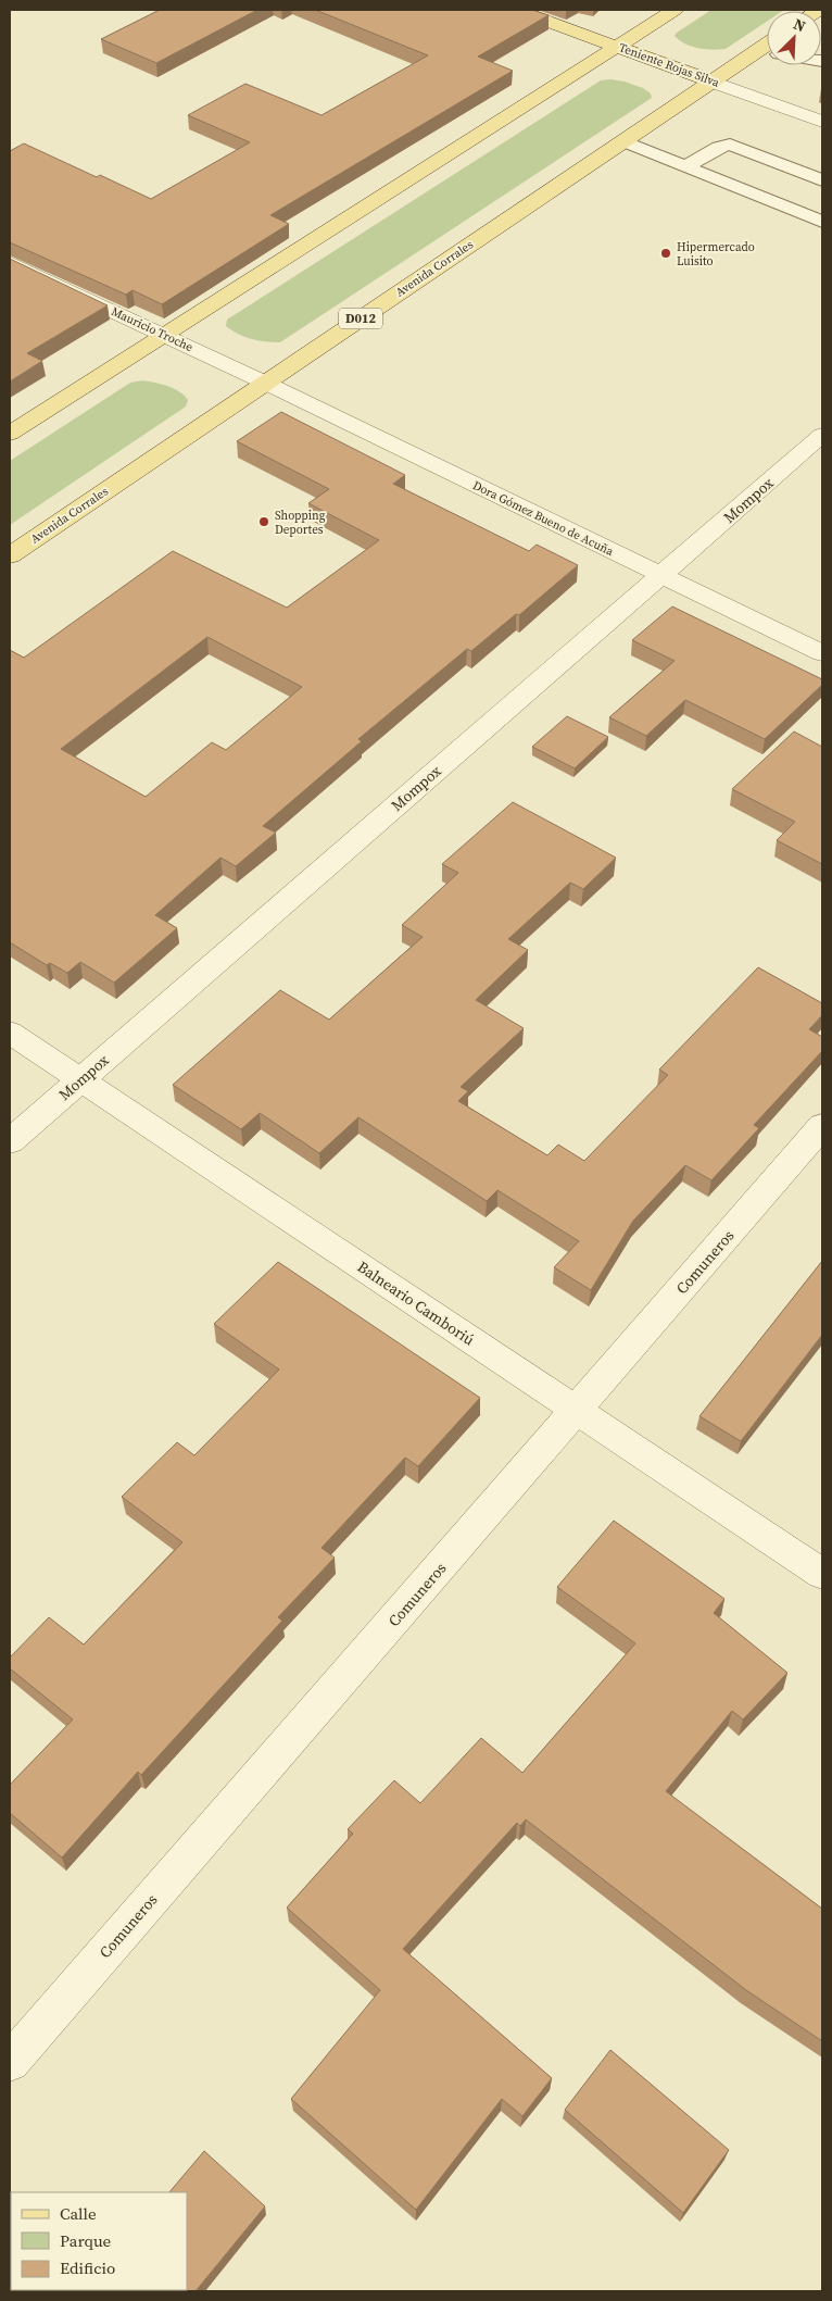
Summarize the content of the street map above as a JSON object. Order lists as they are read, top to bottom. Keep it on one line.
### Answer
{"streets":{"main road":["Teniente Rojas Silva","Avenida Corrales","D012"],"street":["Mauricio Troche","Mompox","Dora Gómez Bueno de Acuña","Comuneros","Balneario Camboriú"]},"crossings":[["Teniente Rojas Silva","Avenida Corrales"],["Avenida Corrales","Mauricio Troche"],["Avenida Corrales","Dora Gómez Bueno de Acuña"],["Mauricio Troche","Dora Gómez Bueno de Acuña"],["Mompox","Dora Gómez Bueno de Acuña"],["Mompox","Balneario Camboriú"],["Comuneros","Balneario Camboriú"]],"places":["Hipermercado Luisito","Shopping Deportes"],"legend":["Calle","Parque","Edificio"],"north":"top right"}
